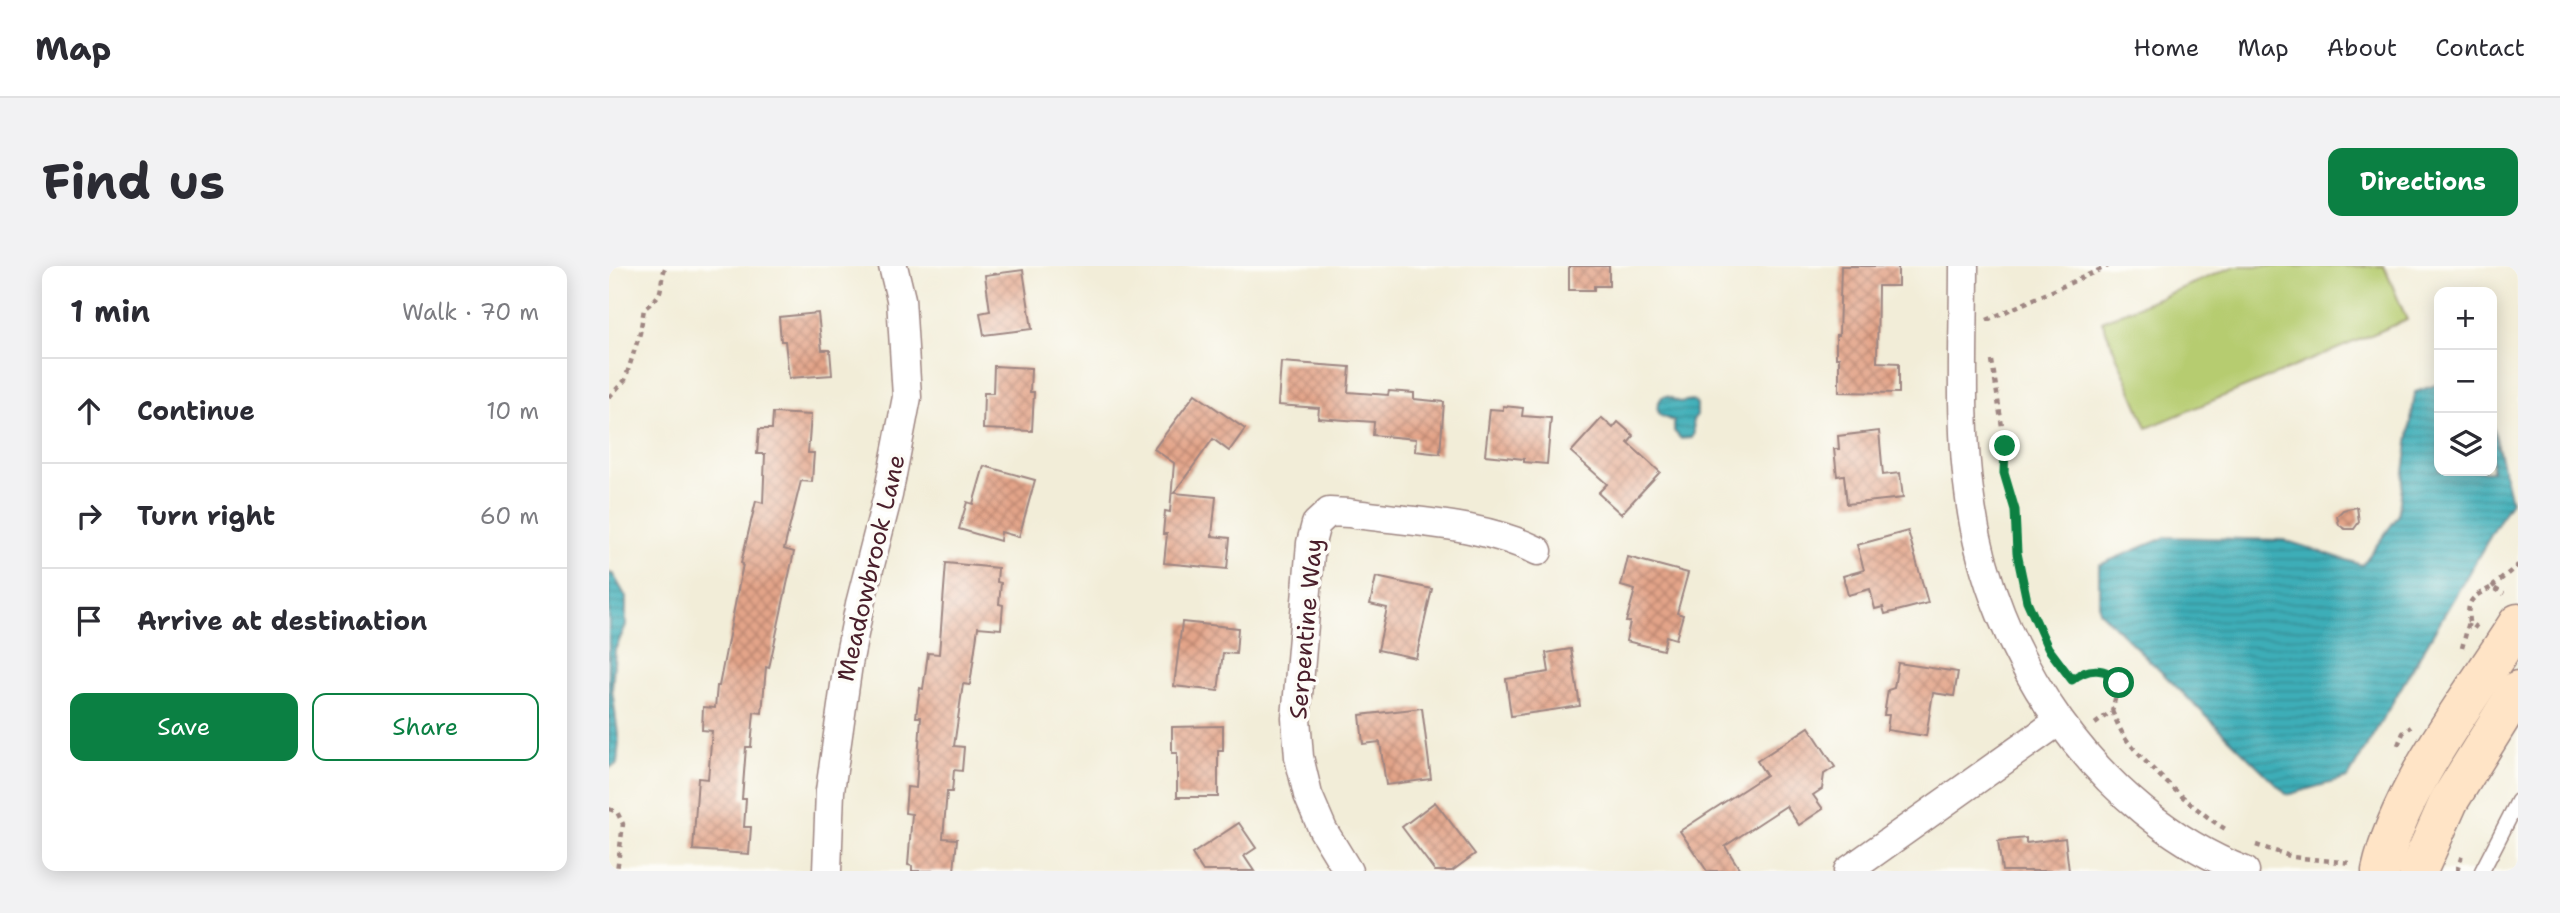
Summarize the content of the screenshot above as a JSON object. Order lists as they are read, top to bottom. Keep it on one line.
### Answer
{"streets":{"street":["Meadowbrook Lane","Serpentine Way"]},"page":{"header":"Map","nav":["Home","Map","About","Contact"],"buttons":["Directions",["Save","Share"]],"title":"Find us","heading":["1 min","Walk · 70 m"],"map_buttons":["+","−"],"list":[["Continue","10 m"],["Turn right","60 m"],"Arrive at destination"]}}
